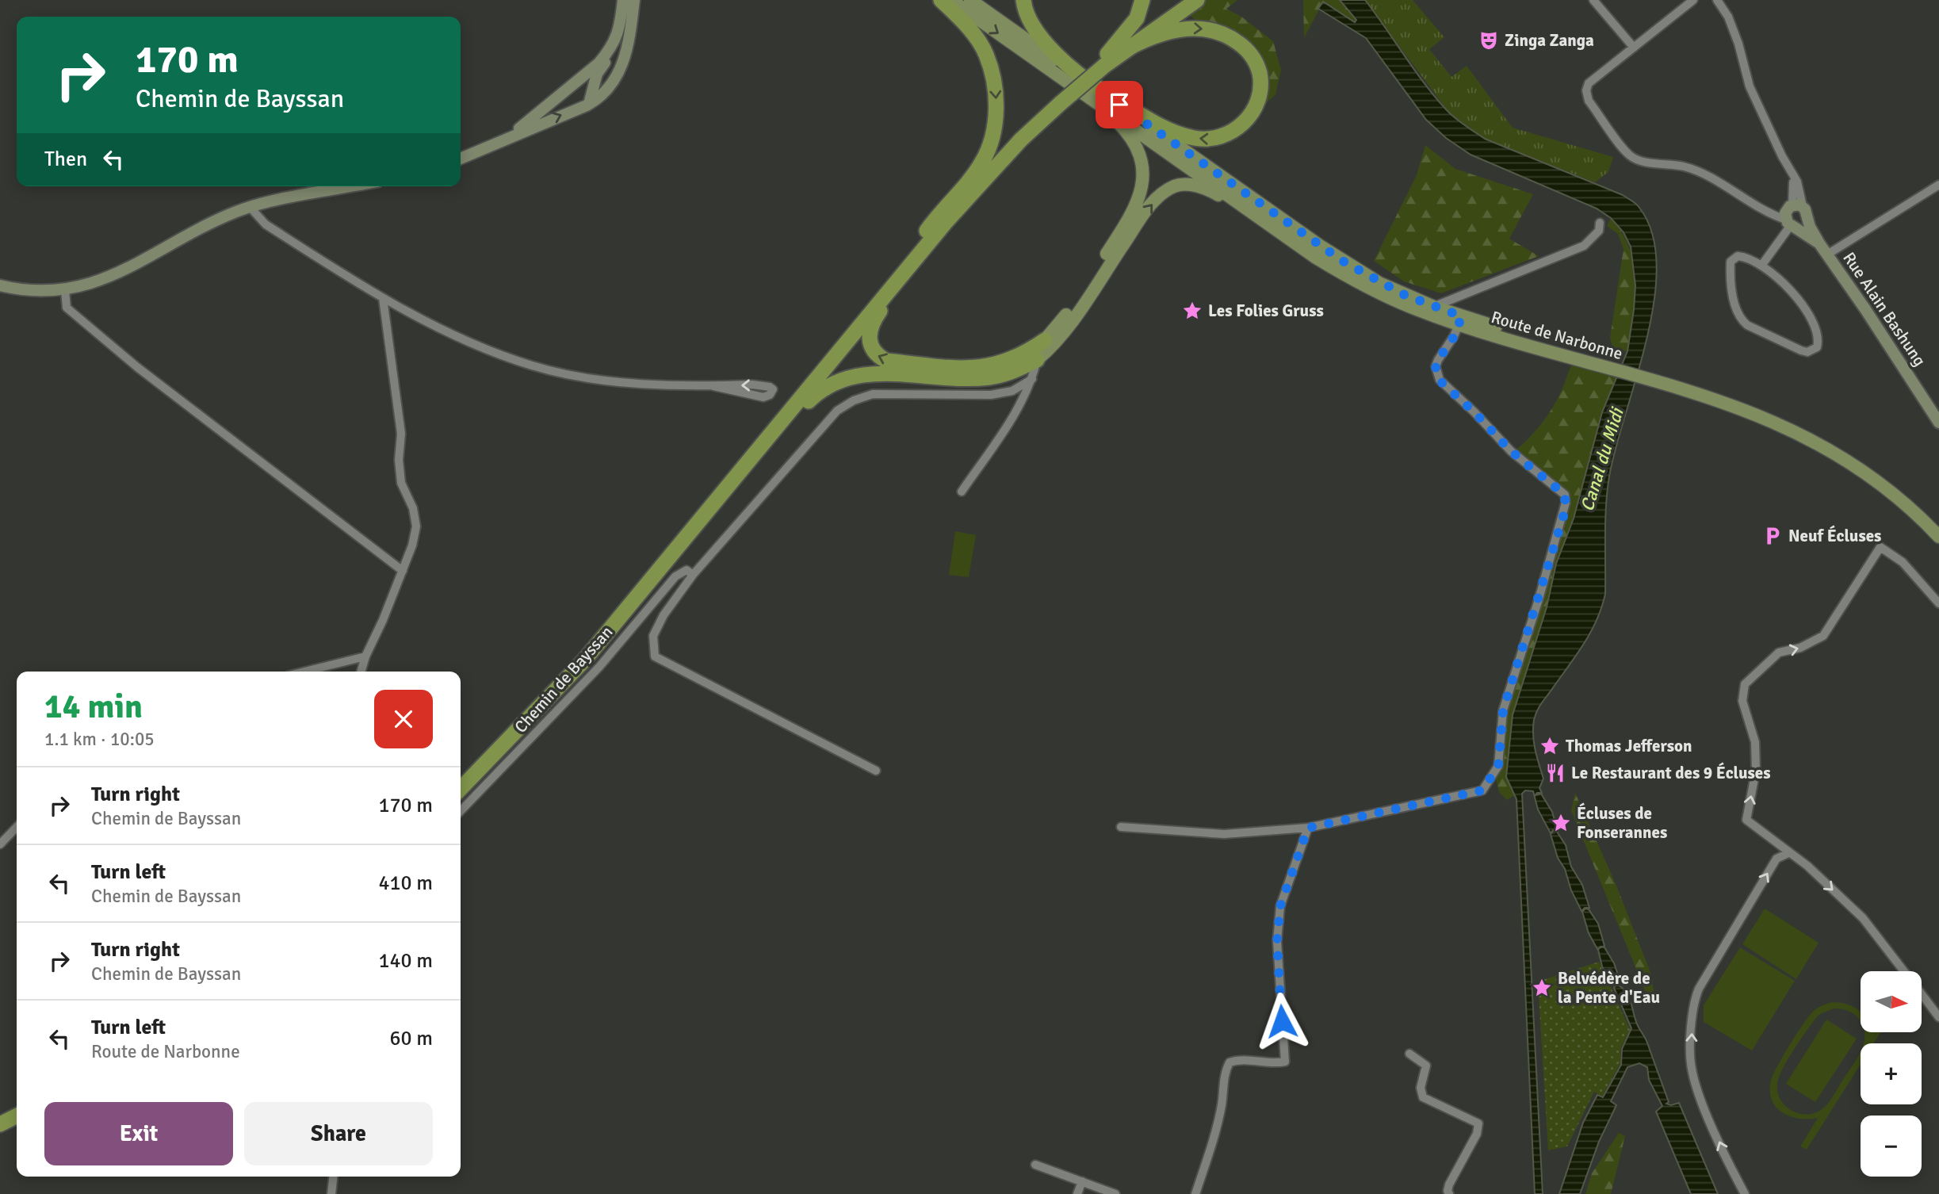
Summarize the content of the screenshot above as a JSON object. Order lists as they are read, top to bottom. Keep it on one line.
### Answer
{"streets":{"main road":["Route de Narbonne"],"street":["Rue Alain Bashung","Chemin de Bayssan"]},"water":["Canal du Midi"],"places":{"theatre":["Zinga Zanga"],"place":["Les Folies Gruss","Thomas Jefferson","Écluses de Fonserannes","Belvédère de la Pente d'Eau"],"parking":["Neuf Écluses"],"restaurant":["Le Restaurant des 9 Écluses"]},"north":"right","page":{"turn":["170 m","Chemin de Bayssan"],"then":"Then","heading":["14 min","1.1 km · 10:05"],"list":[{"name":"Turn right","note":"Chemin de Bayssan","value":"170 m"},{"name":"Turn left","note":"Chemin de Bayssan","value":"410 m"},{"name":"Turn right","note":"Chemin de Bayssan","value":"140 m"},{"name":"Turn left","note":"Route de Narbonne","value":"60 m"}],"map_buttons":["+","−"],"buttons":["Exit","Share"]}}
